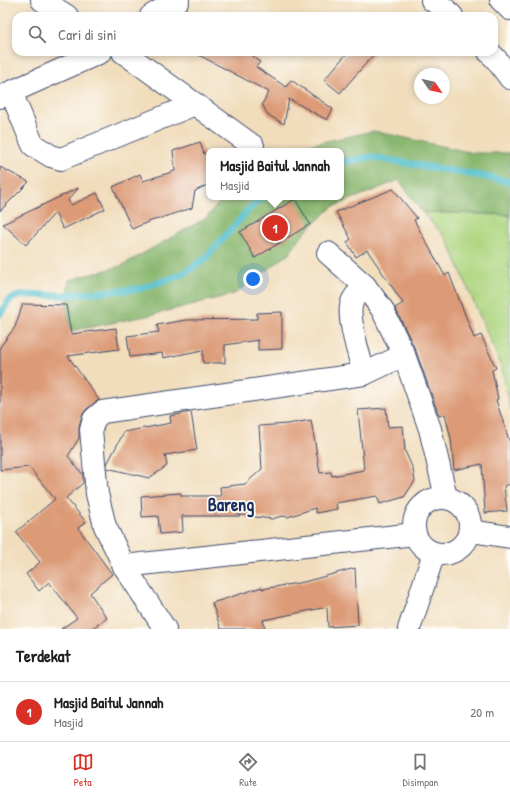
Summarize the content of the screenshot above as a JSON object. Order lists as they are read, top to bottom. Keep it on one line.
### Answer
{"districts":["Bareng"],"north":"bottom right","page":{"search":"Cari di sini","popup":["Masjid Baitul Jannah","Masjid"],"pins":"1","heading":"Terdekat","list":[{"mark":"1","name":"Masjid Baitul Jannah","note":"Masjid","value":"20 m"}],"nav":["Peta","Rute","Disimpan"]}}
